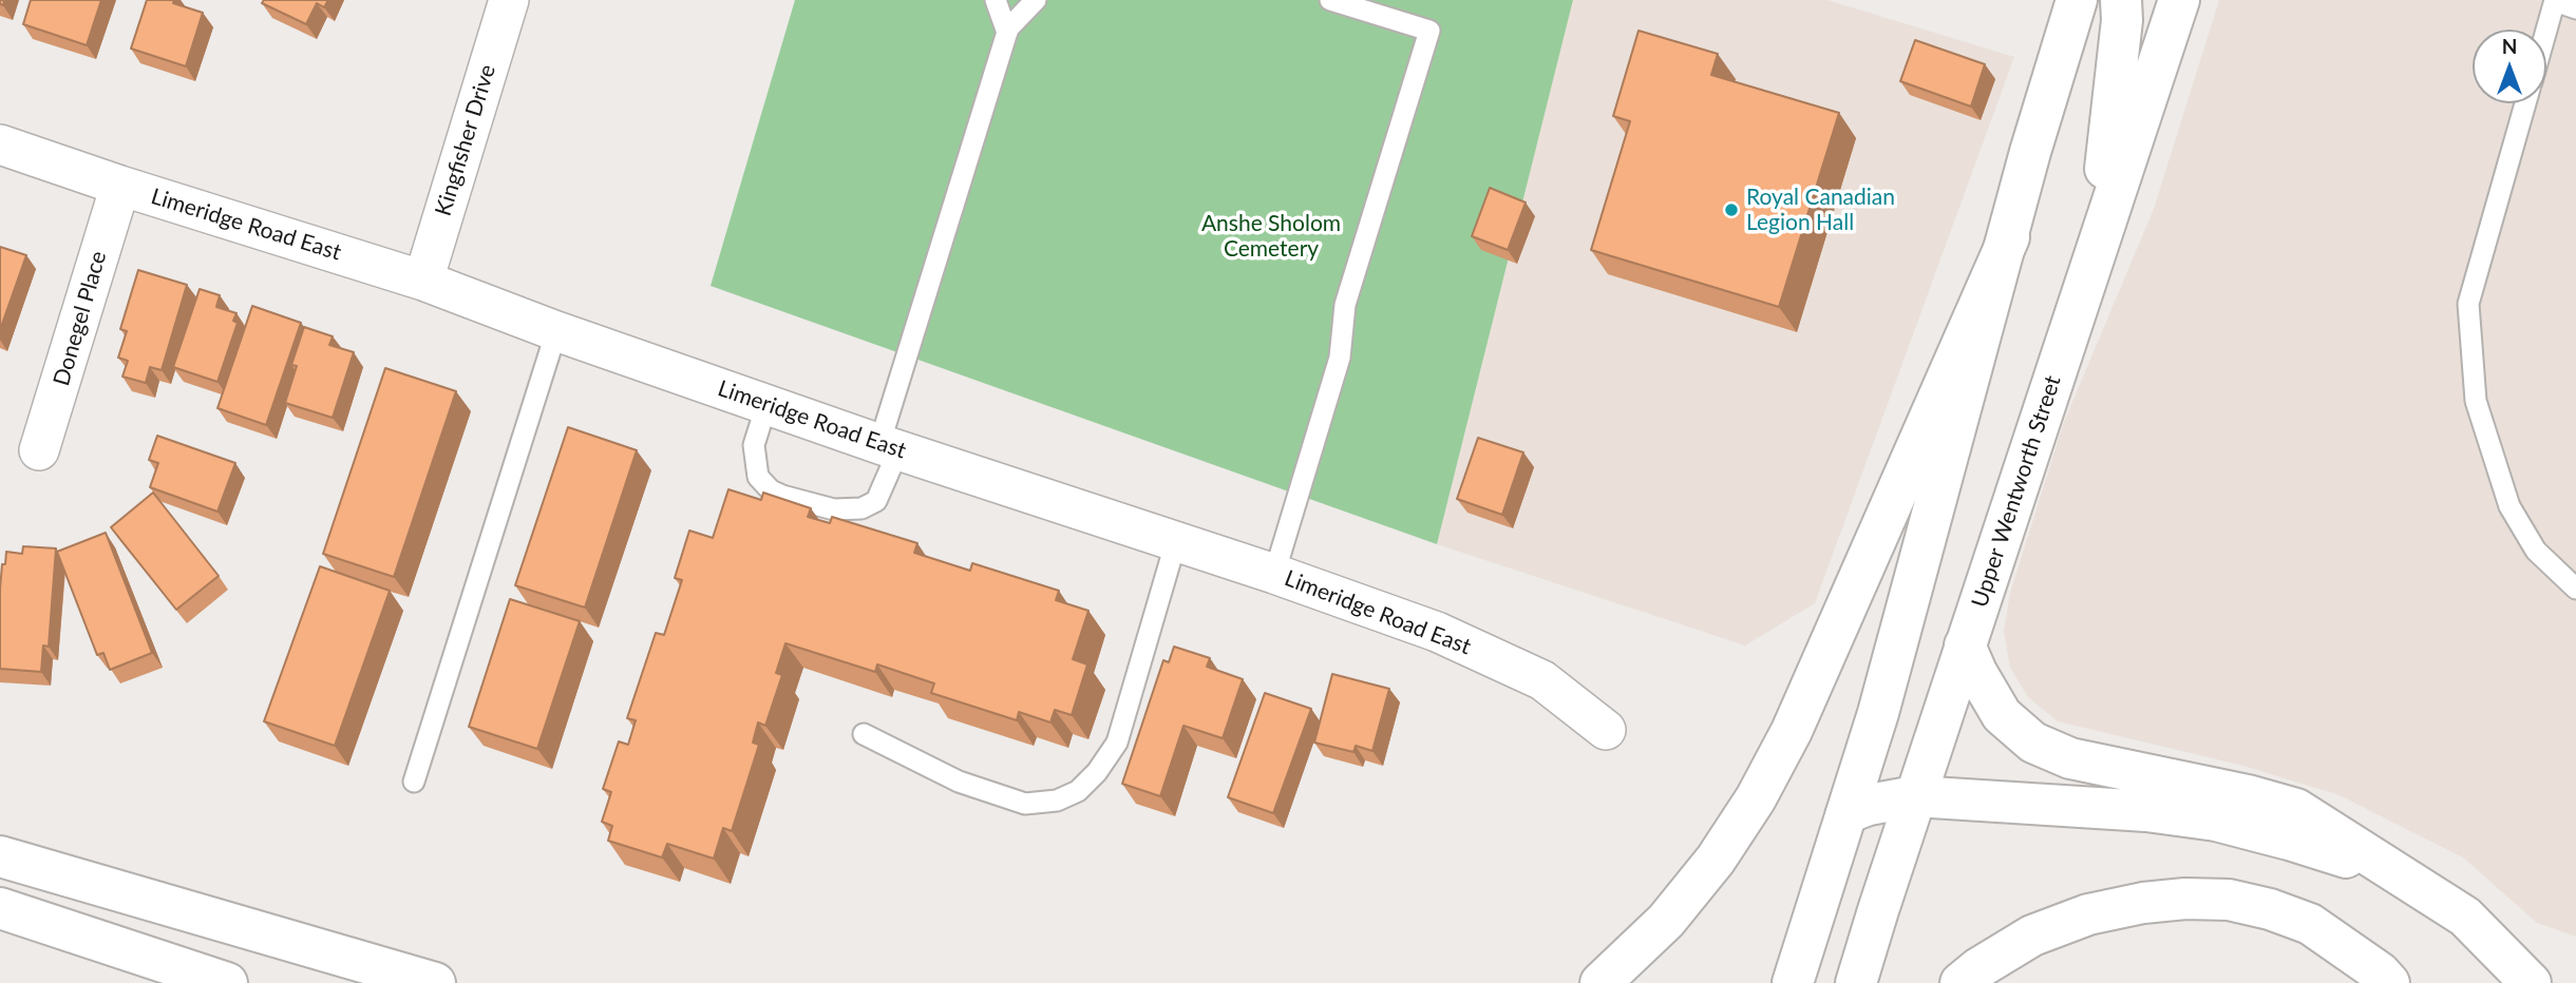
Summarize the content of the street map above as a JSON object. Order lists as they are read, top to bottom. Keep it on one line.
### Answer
{"streets":{"main road":["Upper Wentworth Street"],"street":["Kingfisher Drive","Limeridge Road East","Donegel Place"]},"crossings":[["Kingfisher Drive","Limeridge Road East"],["Limeridge Road East","Donegel Place"]],"parks":["Anshe Sholom Cemetery"],"places":["Royal Canadian Legion Hall"],"north":"top"}
